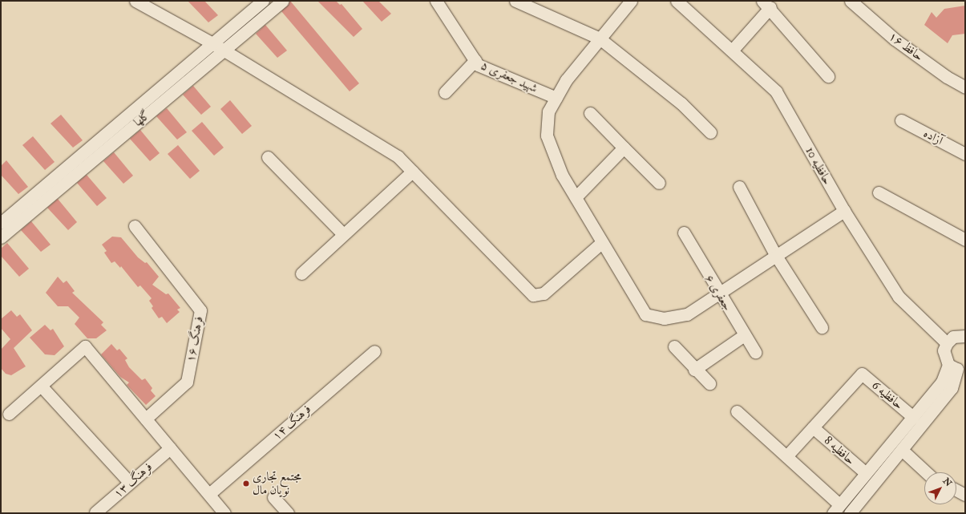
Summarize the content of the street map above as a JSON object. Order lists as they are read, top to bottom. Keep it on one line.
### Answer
{"streets":{"street":["حافظ ۱۶","شهید جعفری ۵","گلها","آزاده","حافظیه 10","جعفری ۶","فرهنگ ۱۶","حافظیه 6","فرهنگ ۱۴","حافظیه 8","فرهنگ ۱۳"]},"crossings":[["حافظیه 6","حافظیه 8"]],"places":["مجتمع تجاری نویان مال"],"north":"top right"}
